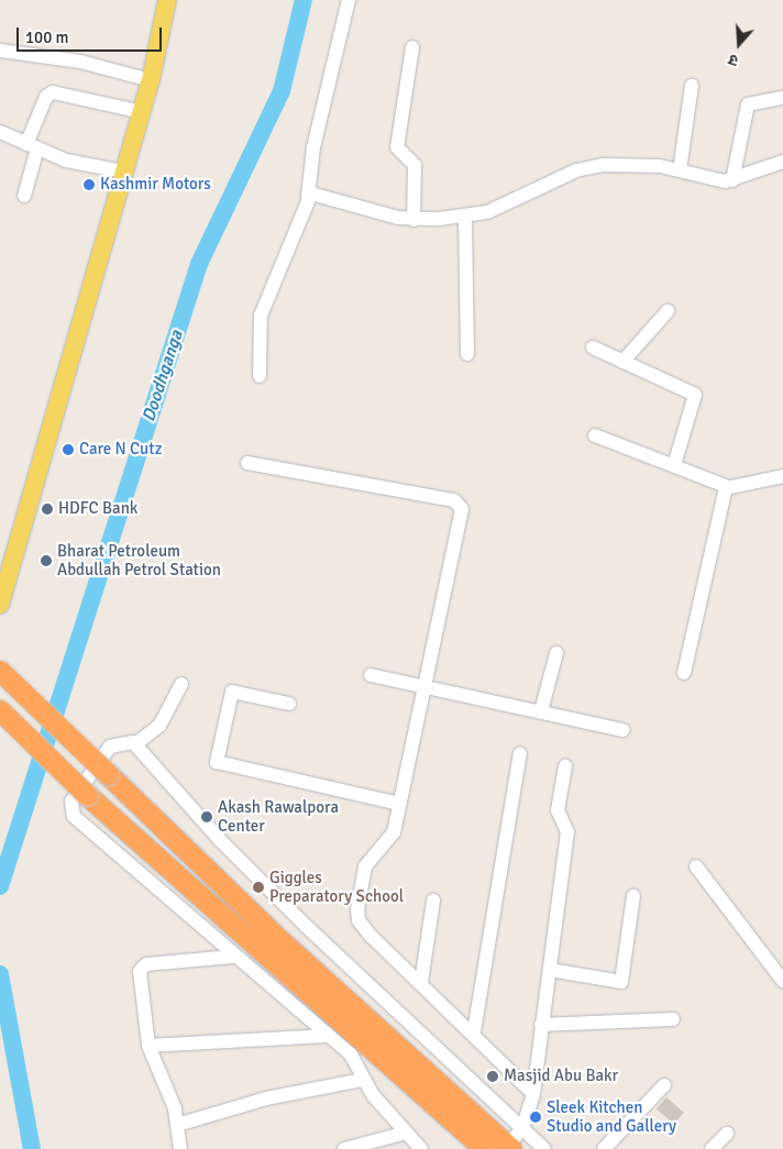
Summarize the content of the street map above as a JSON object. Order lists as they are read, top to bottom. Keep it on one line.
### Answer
{"water":["Doodhganga"],"places":["Kashmir Motors","Care N Cutz","HDFC Bank","Bharat Petroleum Abdullah Petrol Station","Akash Rawalpora Center","Giggles Preparatory School","Masjid Abu Bakr","Sleek Kitchen Studio and Gallery"],"scale_bar":"100 m","north":"bottom"}
